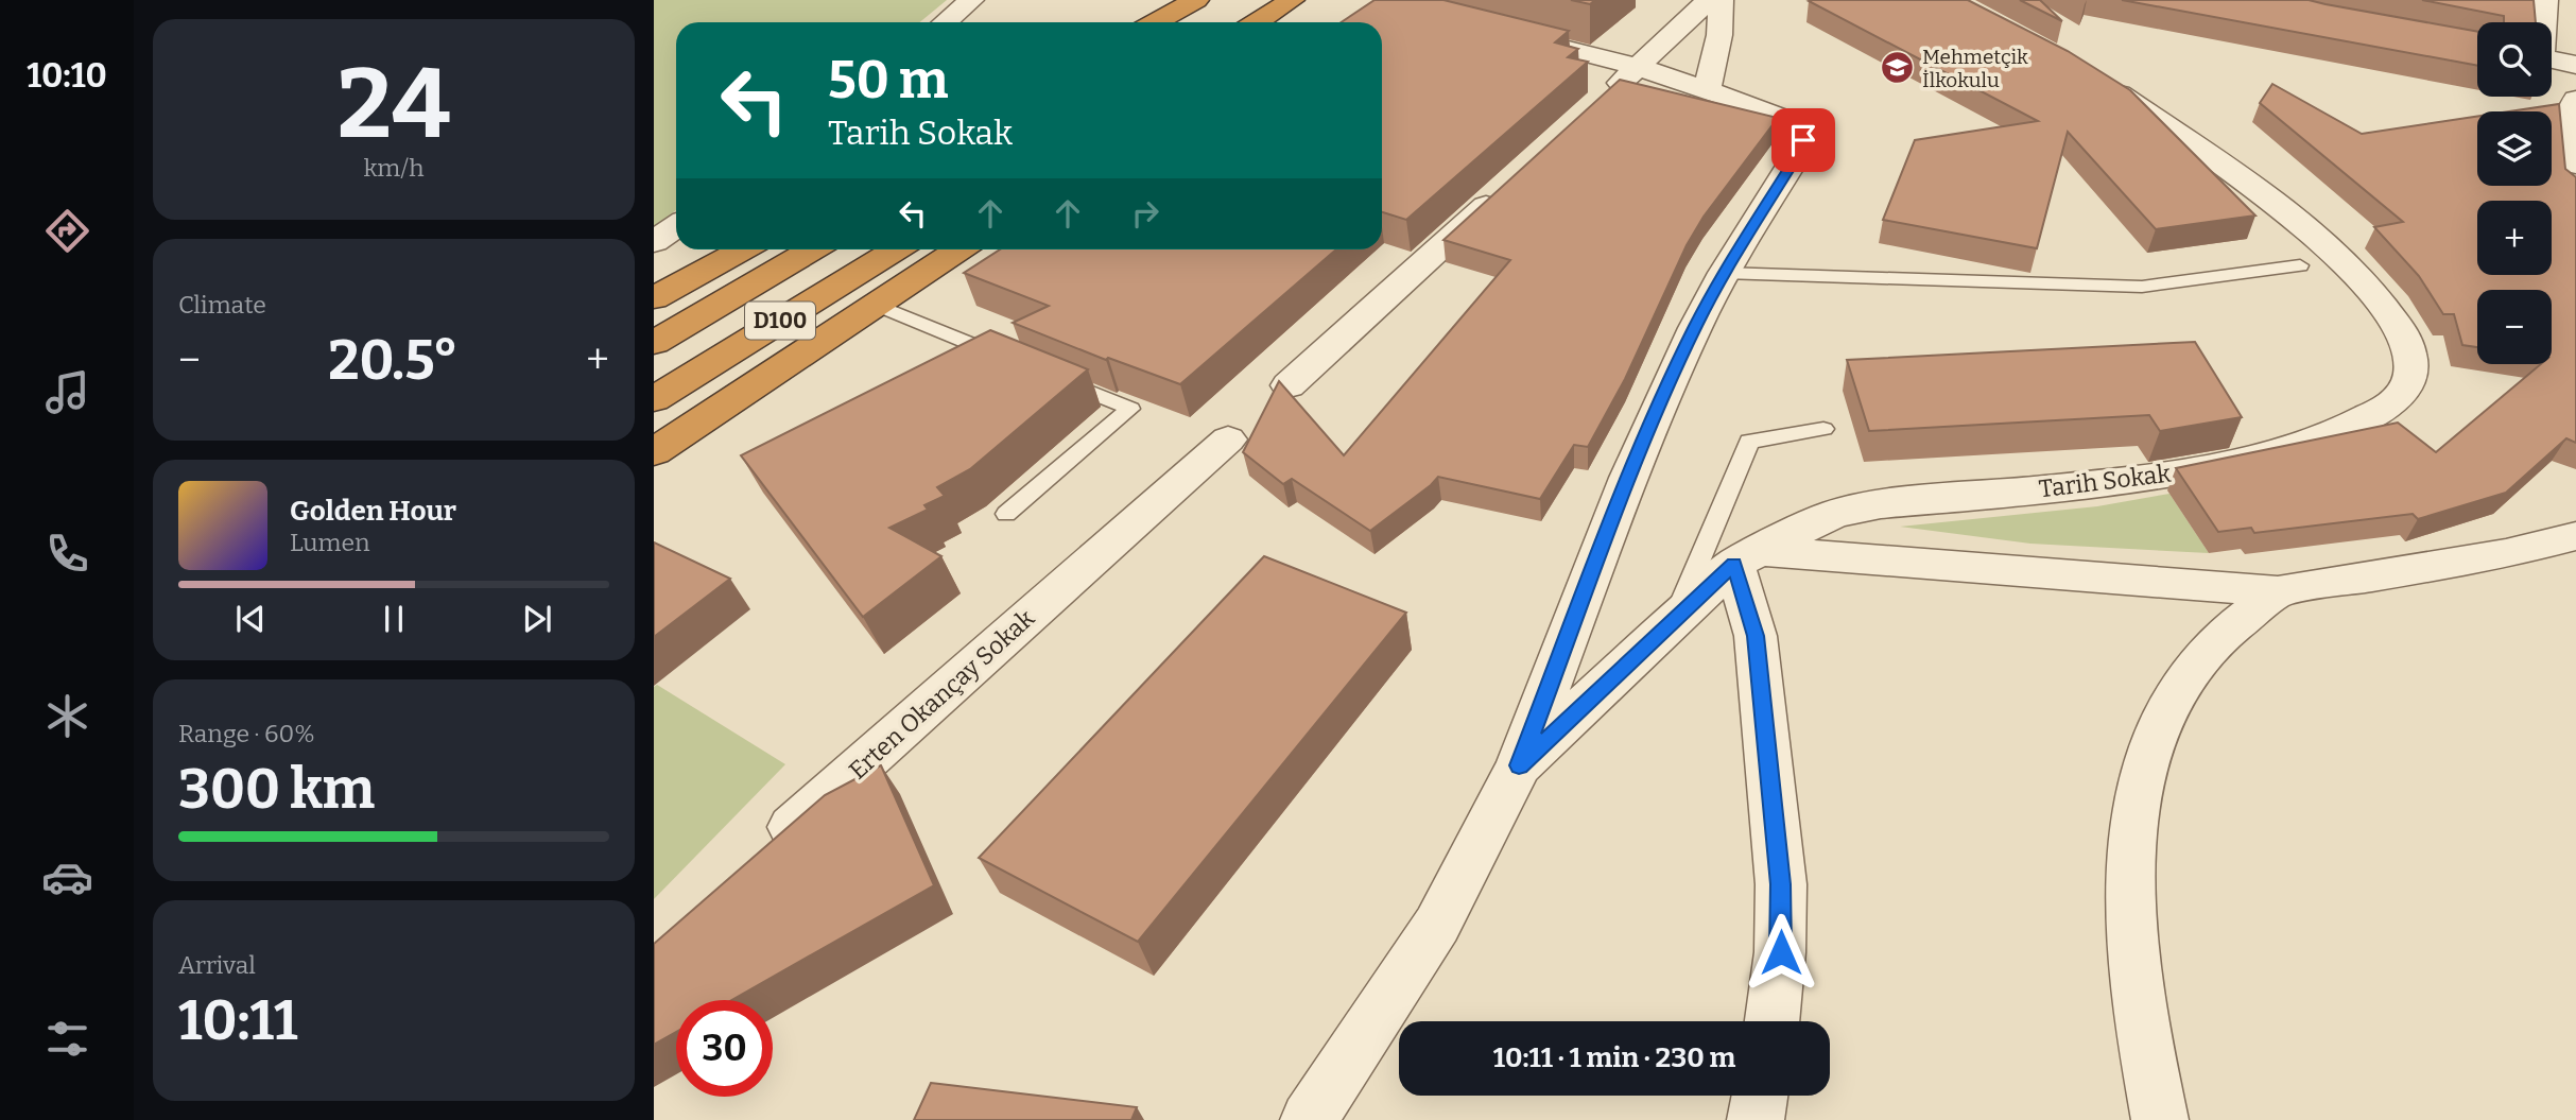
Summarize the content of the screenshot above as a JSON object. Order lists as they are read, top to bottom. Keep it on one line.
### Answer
{"streets":{"highway":["D100"],"street":["Tarih Sokak","Erten Okançay Sokak"]},"places":{"school or university":["Mehmetçik İlkokulu"]},"page":{"tabs":"10:10","tile":[["24","km/h"],"Climate",["Range · 60%","300 km"],["Arrival","10:11"]],"map_buttons":["+","−"],"turn":["50 m","Tarih Sokak"],"heat":["−","20.5°","+"],"song":["Golden Hour","Lumen"],"limit":"30","trip":"10:11 · 1 min · 230 m"}}
